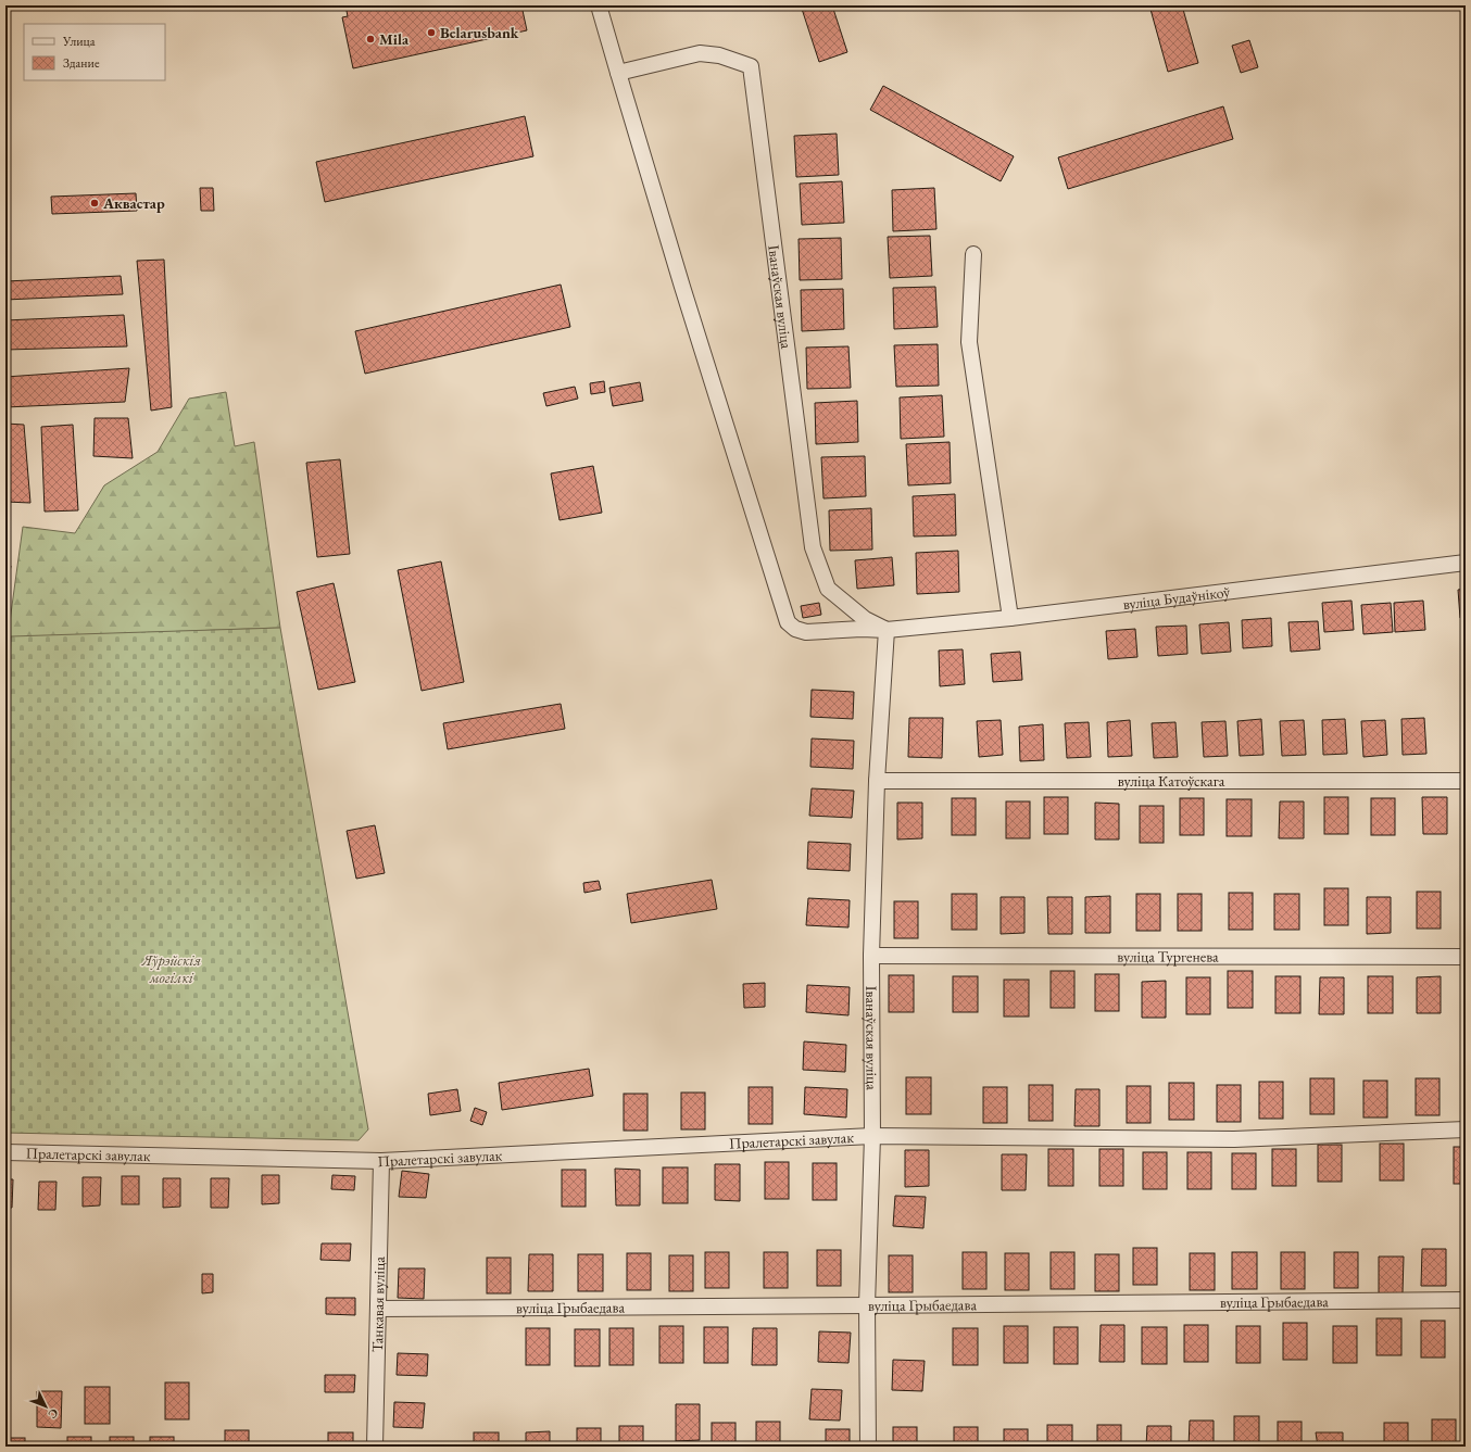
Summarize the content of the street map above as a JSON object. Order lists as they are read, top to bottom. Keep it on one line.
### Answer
{"streets":{"street":["Іванаўская вуліца","вуліца Будаўнікоў","вуліца Катоўскага","вуліца Тургенева","Пралетарскі завулак","вуліца Грыбаедава","Танкавая вуліца"]},"crossings":[["Іванаўская вуліца","вуліца Будаўнікоў"],["Іванаўская вуліца","вуліца Катоўскага"],["Іванаўская вуліца","вуліца Тургенева"],["Іванаўская вуліца","Пралетарскі завулак"],["Іванаўская вуліца","вуліца Грыбаедава"],["Пралетарскі завулак","Танкавая вуліца"],["вуліца Грыбаедава","Танкавая вуліца"]],"parks":["Яўрэйскія могілкі"],"places":["Belarusbank","Mila","Аквастар"],"legend":["Улица","Здание"],"north":"bottom right"}
